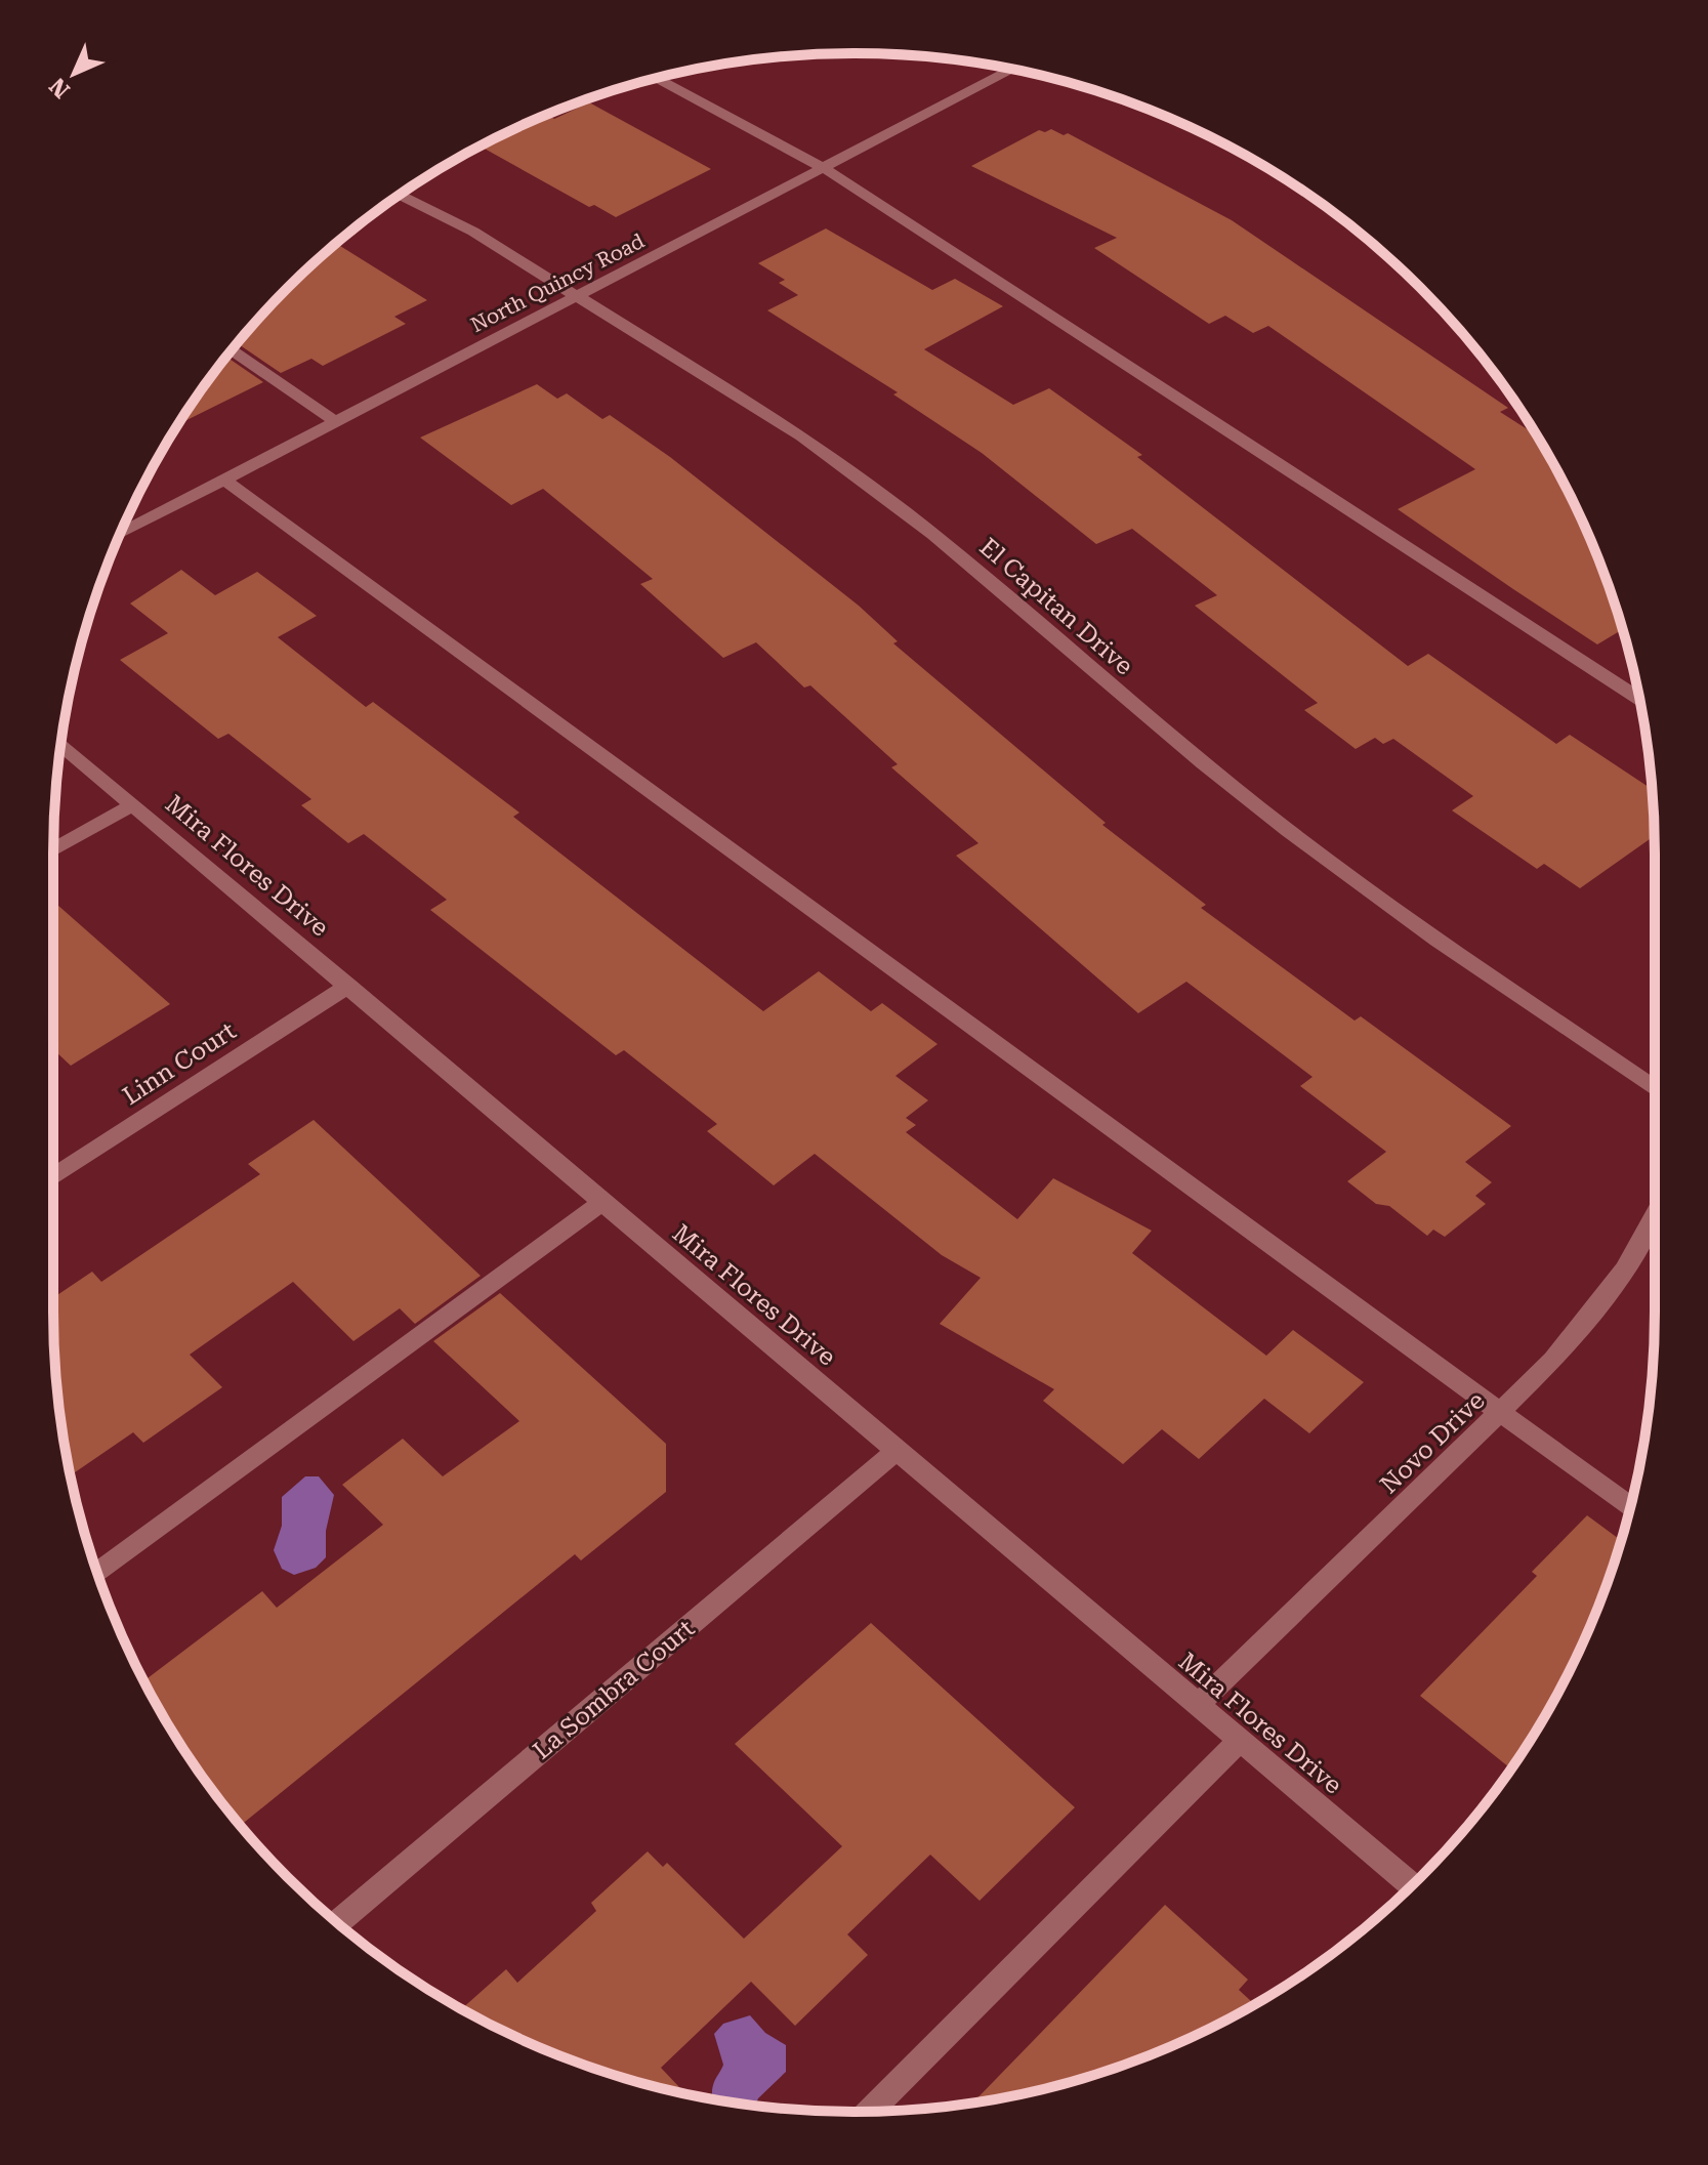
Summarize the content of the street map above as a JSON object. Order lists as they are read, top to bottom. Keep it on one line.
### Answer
{"streets":{"street":["North Quincy Road","El Capitan Drive","Mira Flores Drive","Linn Court","Novo Drive","La Sombra Court"]},"crossings":[["North Quincy Road","El Capitan Drive"],["Mira Flores Drive","Linn Court"],["Mira Flores Drive","Novo Drive"],["Mira Flores Drive","La Sombra Court"]],"north":"bottom left"}
